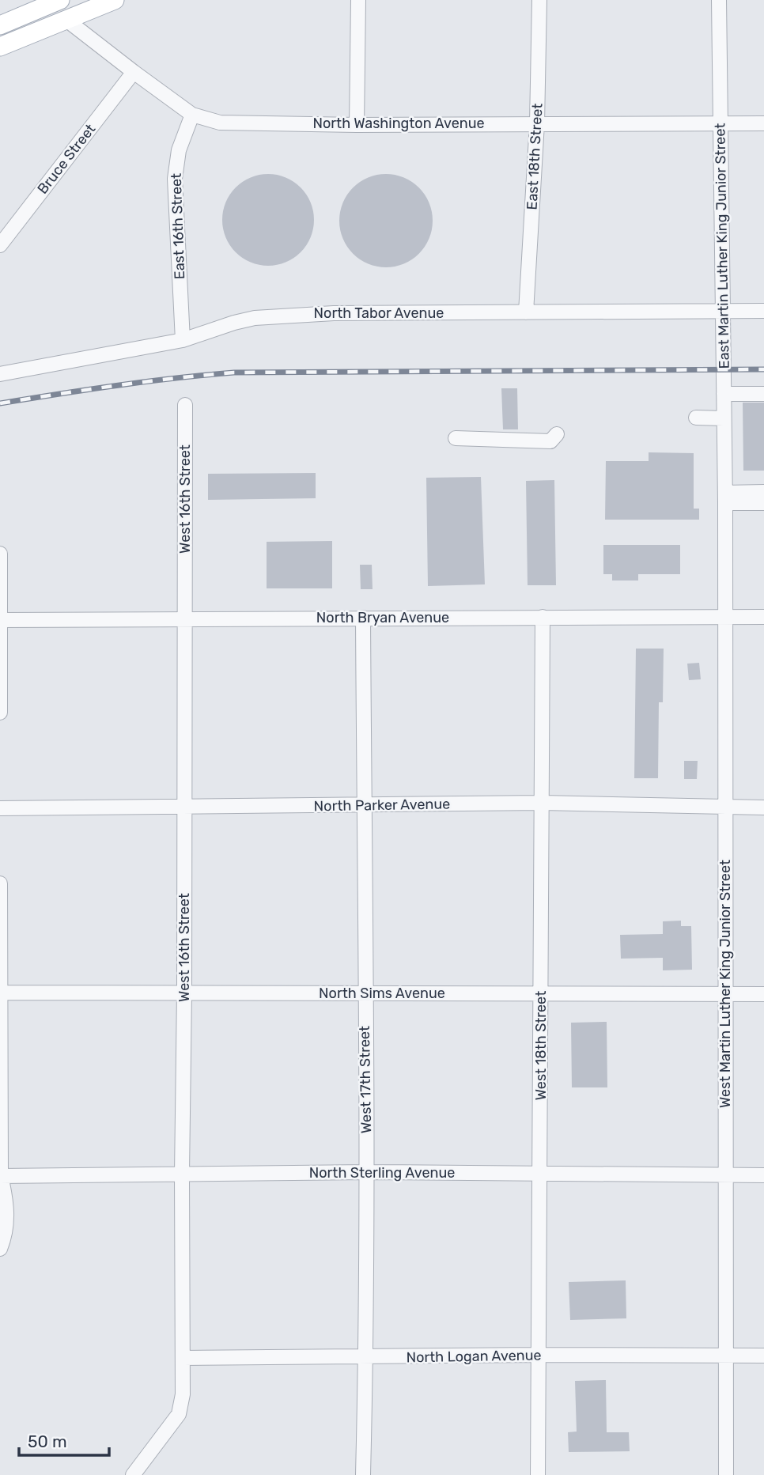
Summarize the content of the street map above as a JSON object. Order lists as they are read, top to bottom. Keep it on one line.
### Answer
{"streets":{"street":["North Washington Avenue","East 18th Street","Bruce Street","East 16th Street","East Martin Luther King Junior Street","North Tabor Avenue","West 16th Street","North Bryan Avenue","North Parker Avenue","West Martin Luther King Junior Street","North Sims Avenue","West 18th Street","West 17th Street","North Sterling Avenue","North Logan Avenue"]},"crossings":[["North Washington Avenue","East 18th Street"],["North Washington Avenue","Bruce Street"],["North Washington Avenue","East 16th Street"],["North Washington Avenue","East Martin Luther King Junior Street"],["East 18th Street","North Tabor Avenue"],["East 16th Street","North Tabor Avenue"],["East Martin Luther King Junior Street","North Tabor Avenue"],["East Martin Luther King Junior Street","West Martin Luther King Junior Street"],["West 16th Street","North Bryan Avenue"],["West 16th Street","North Parker Avenue"],["West 16th Street","North Sims Avenue"],["West 16th Street","North Sterling Avenue"],["West 16th Street","North Logan Avenue"],["North Bryan Avenue","West Martin Luther King Junior Street"],["North Bryan Avenue","West 18th Street"],["North Bryan Avenue","West 17th Street"],["North Parker Avenue","West Martin Luther King Junior Street"],["North Parker Avenue","West 18th Street"],["North Parker Avenue","West 17th Street"],["West Martin Luther King Junior Street","North Sims Avenue"],["West Martin Luther King Junior Street","North Sterling Avenue"],["West Martin Luther King Junior Street","North Logan Avenue"],["North Sims Avenue","West 18th Street"],["North Sims Avenue","West 17th Street"],["West 18th Street","North Sterling Avenue"],["West 18th Street","North Logan Avenue"],["West 17th Street","North Sterling Avenue"],["West 17th Street","North Logan Avenue"]],"scale_bar":"50 m"}
